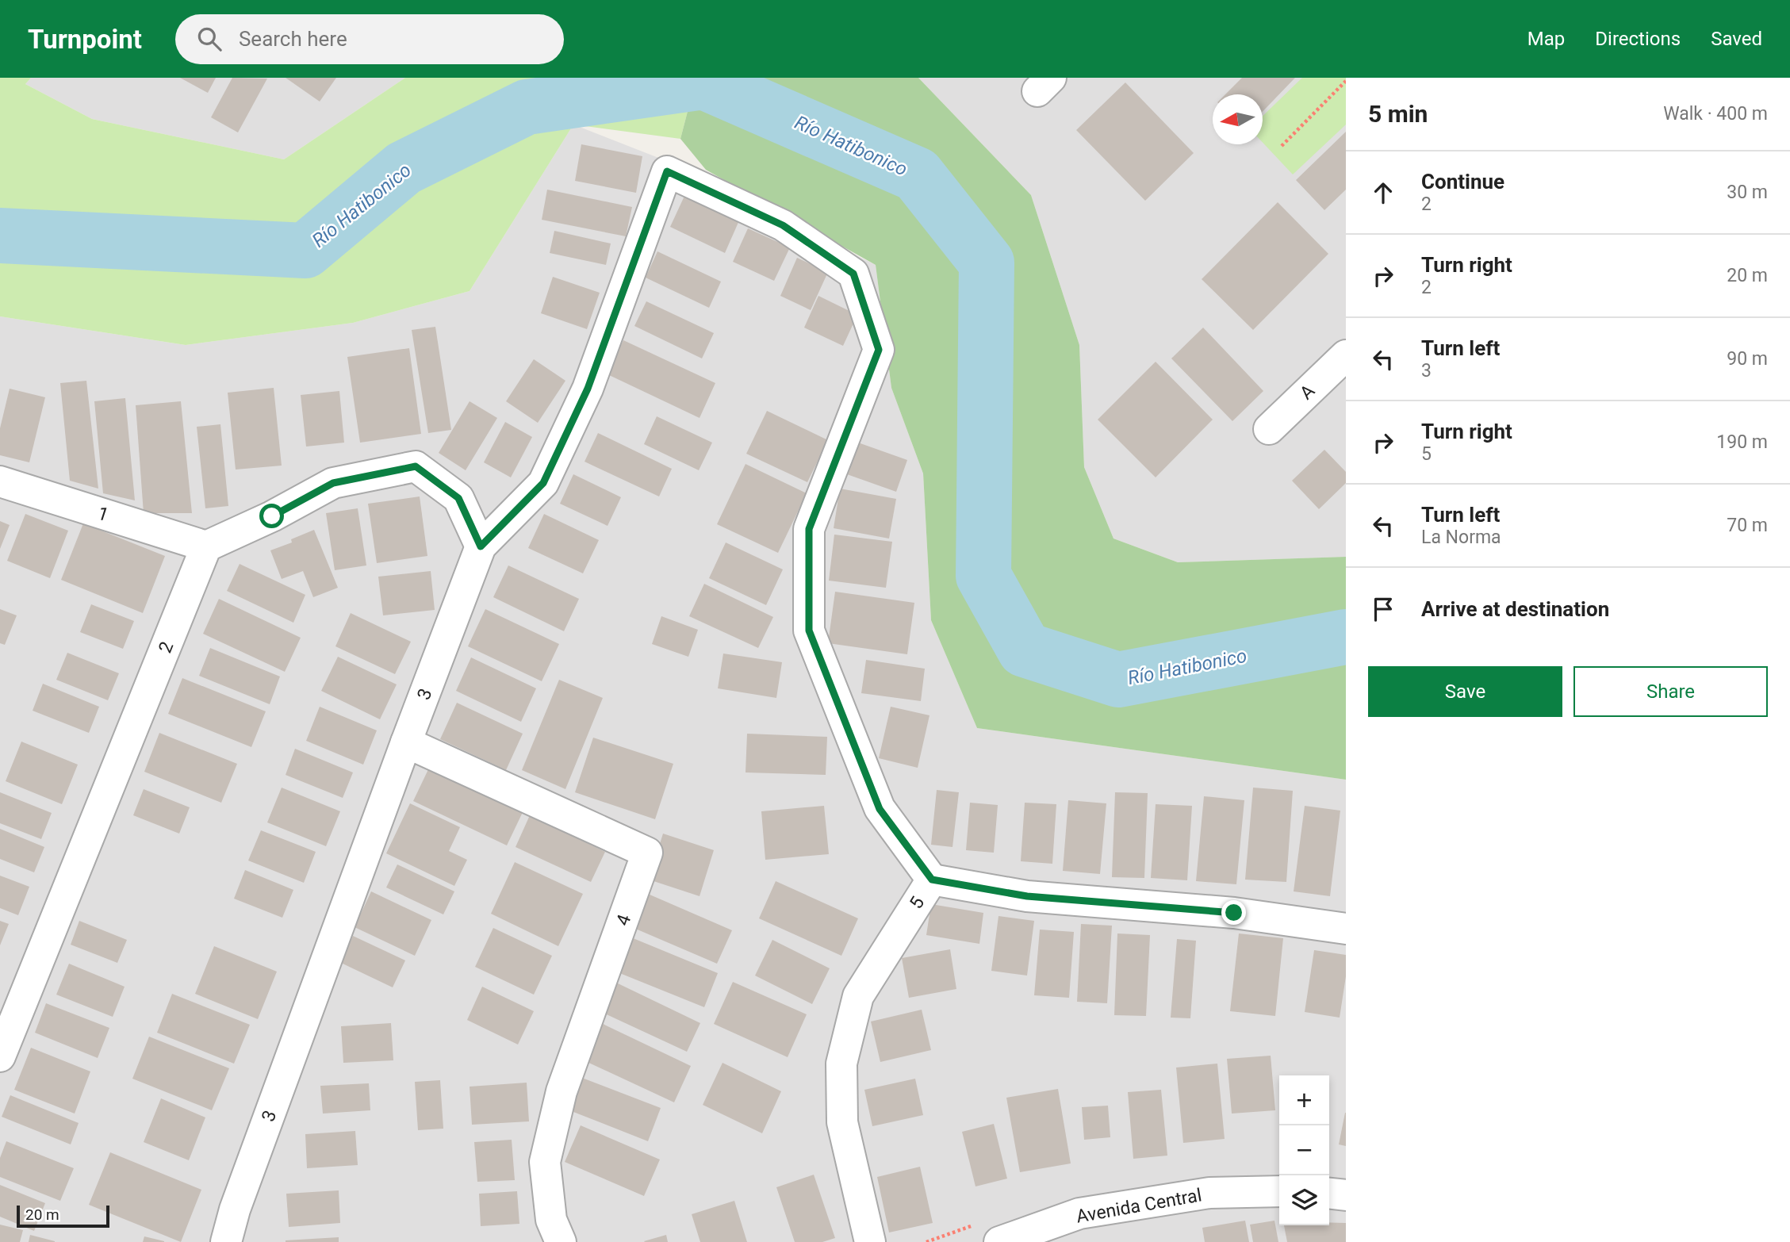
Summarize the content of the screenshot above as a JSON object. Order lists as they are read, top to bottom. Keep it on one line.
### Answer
{"streets":{"street":["A","1","2","3","5","4","Avenida Central"]},"crossings":[["1","2"],["3","5"],["3","4"]],"water":["Río Hatibonico"],"scale_bar":"20 m","north":"left","page":{"header":"Turnpoint","search":"Search here","nav":["Map","Directions","Saved"],"heading":["5 min","Walk · 400 m"],"list":[["Continue","2","30 m"],["Turn right","2","20 m"],["Turn left","3","90 m"],["Turn right","5","190 m"],["Turn left","La Norma","70 m"],"Arrive at destination"],"buttons":["Save","Share"],"map_buttons":["+","−"],"scale":"20 m"}}
